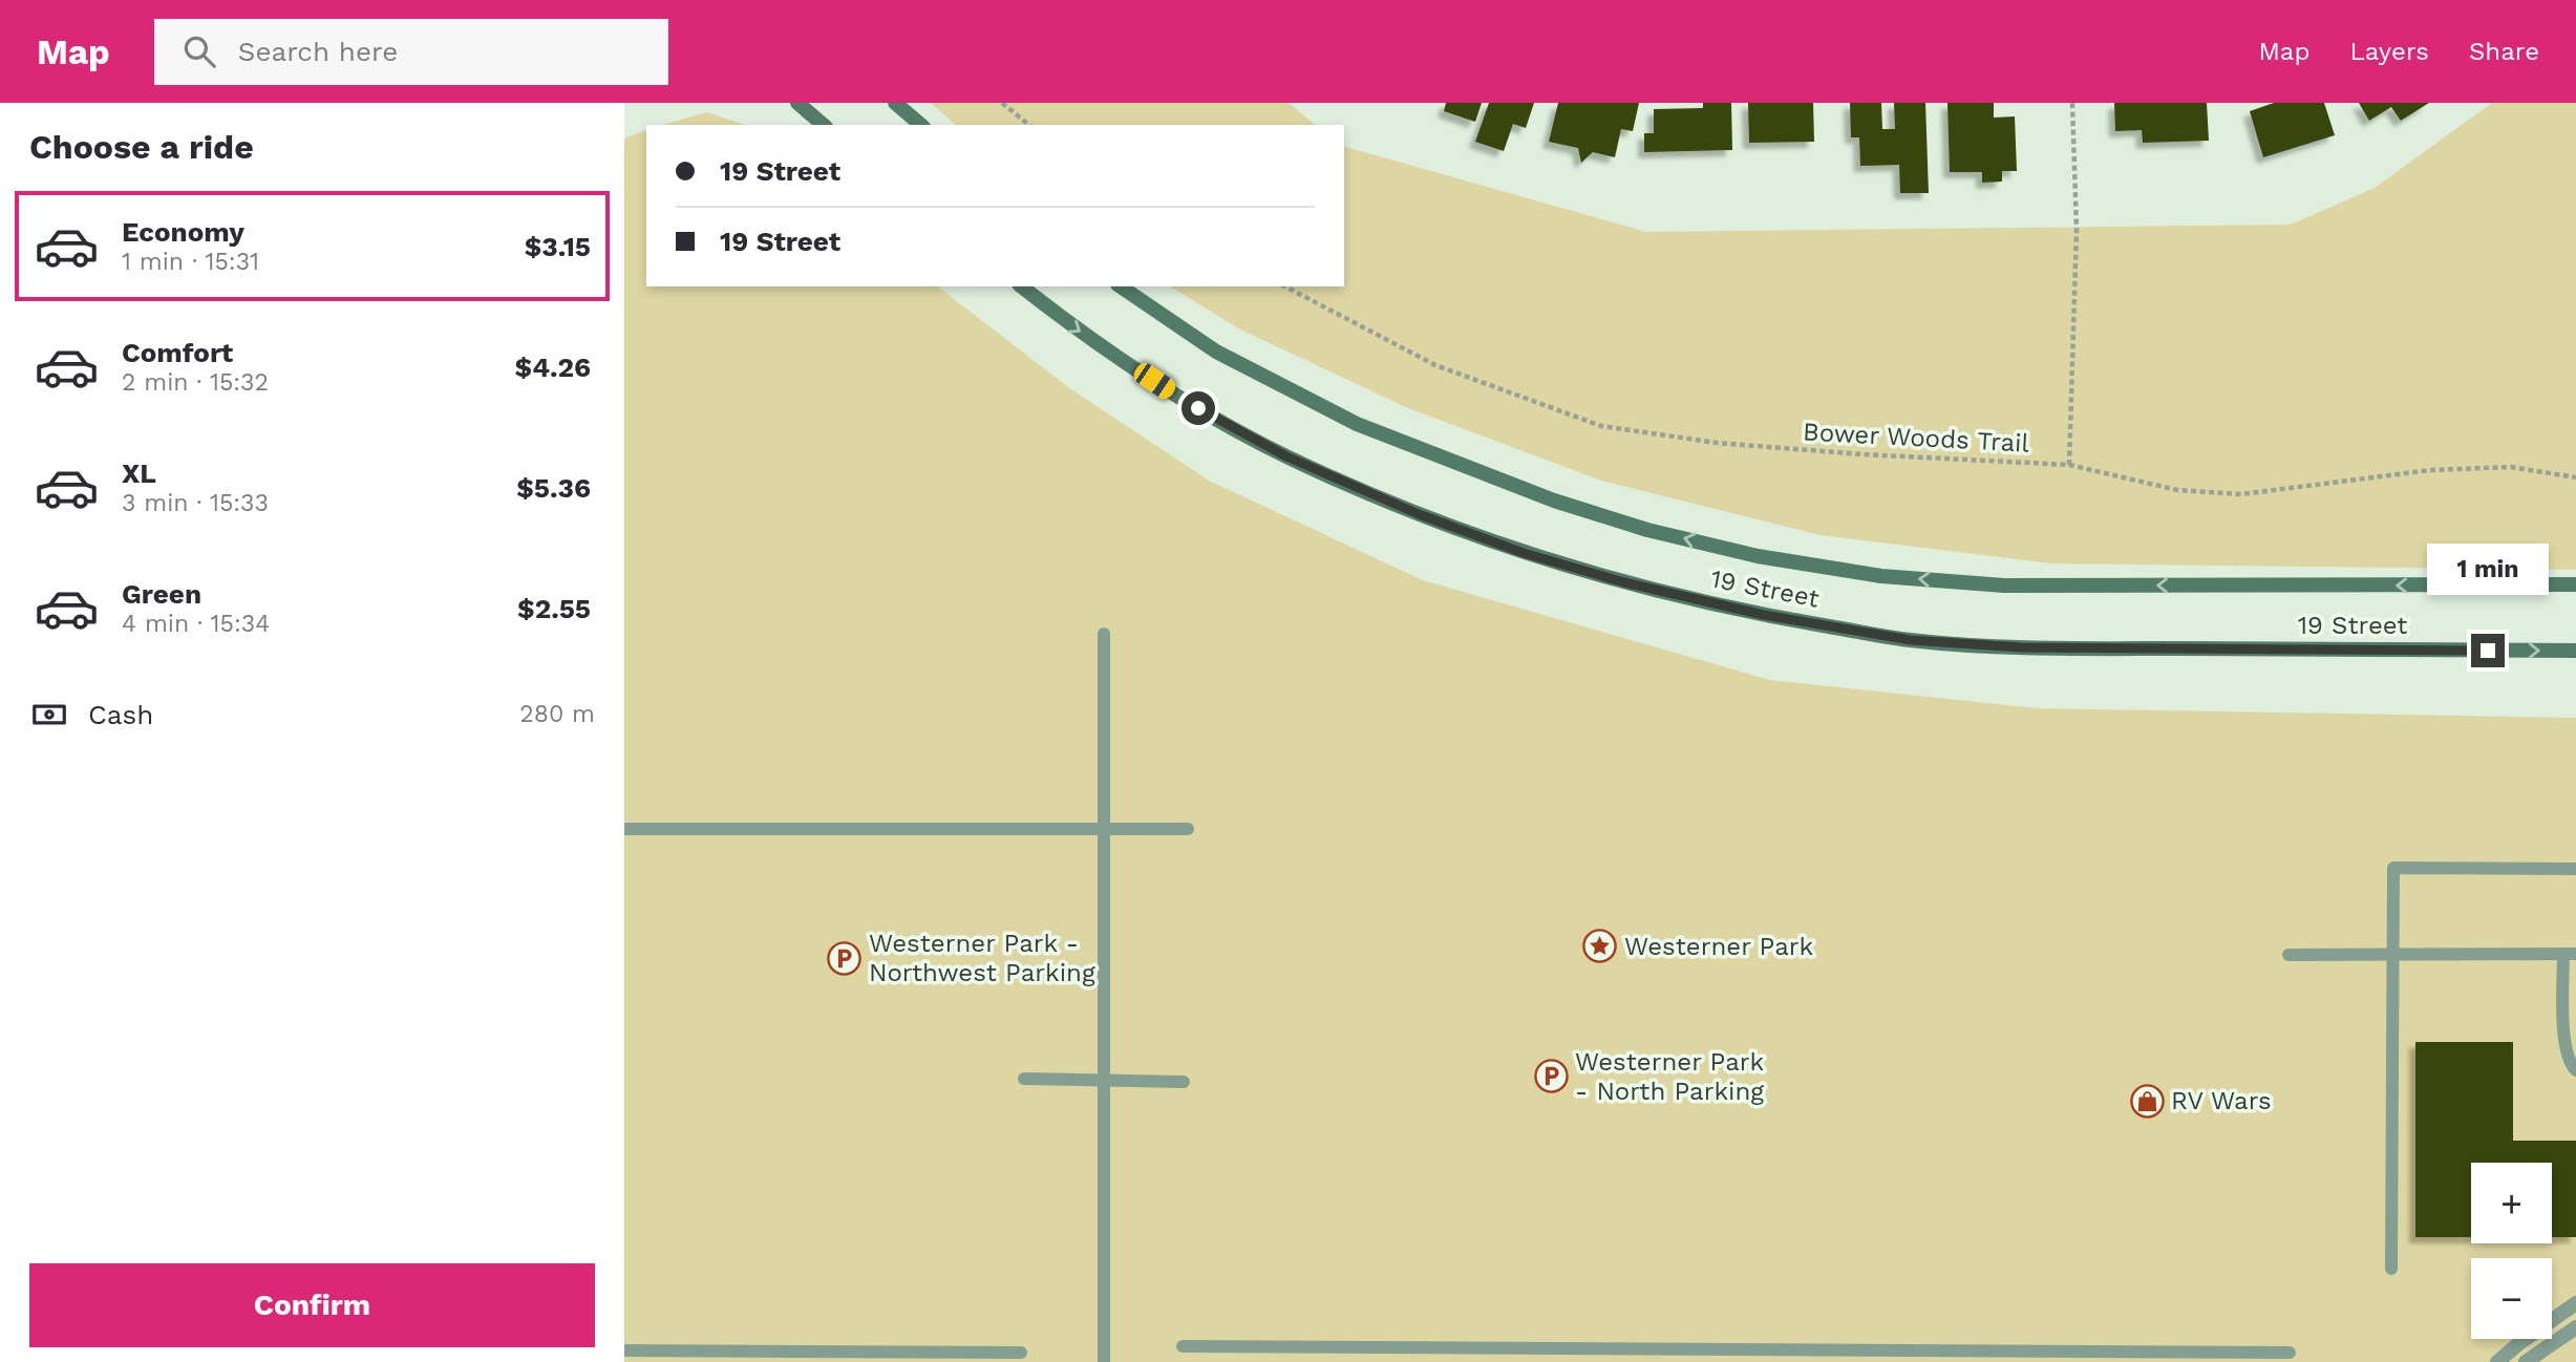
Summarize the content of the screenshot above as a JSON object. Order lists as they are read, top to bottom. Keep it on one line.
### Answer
{"streets":{"main road":["19 Street"],"path":["Bower Woods Trail"]},"places":{"place":["Westerner Park"],"parking":["Westerner Park - Northwest Parking","Westerner Park - North Parking"],"shop":["RV Wars"]},"page":{"header":"Map","search":"Search here","nav":["Map","Layers","Share"],"heading":"Choose a ride","banner":["19 Street","19 Street"],"list":[{"name":"Economy","note":"1 min · 15:31","value":"$3.15"},{"name":"Comfort","note":"2 min · 15:32","value":"$4.26"},{"name":"XL","note":"3 min · 15:33","value":"$5.36"},{"name":"Green","note":"4 min · 15:34","value":"$2.55"}],"bubble":"1 min","pay":["Cash","280 m"],"map_buttons":["+","−"],"buttons":"Confirm"}}
